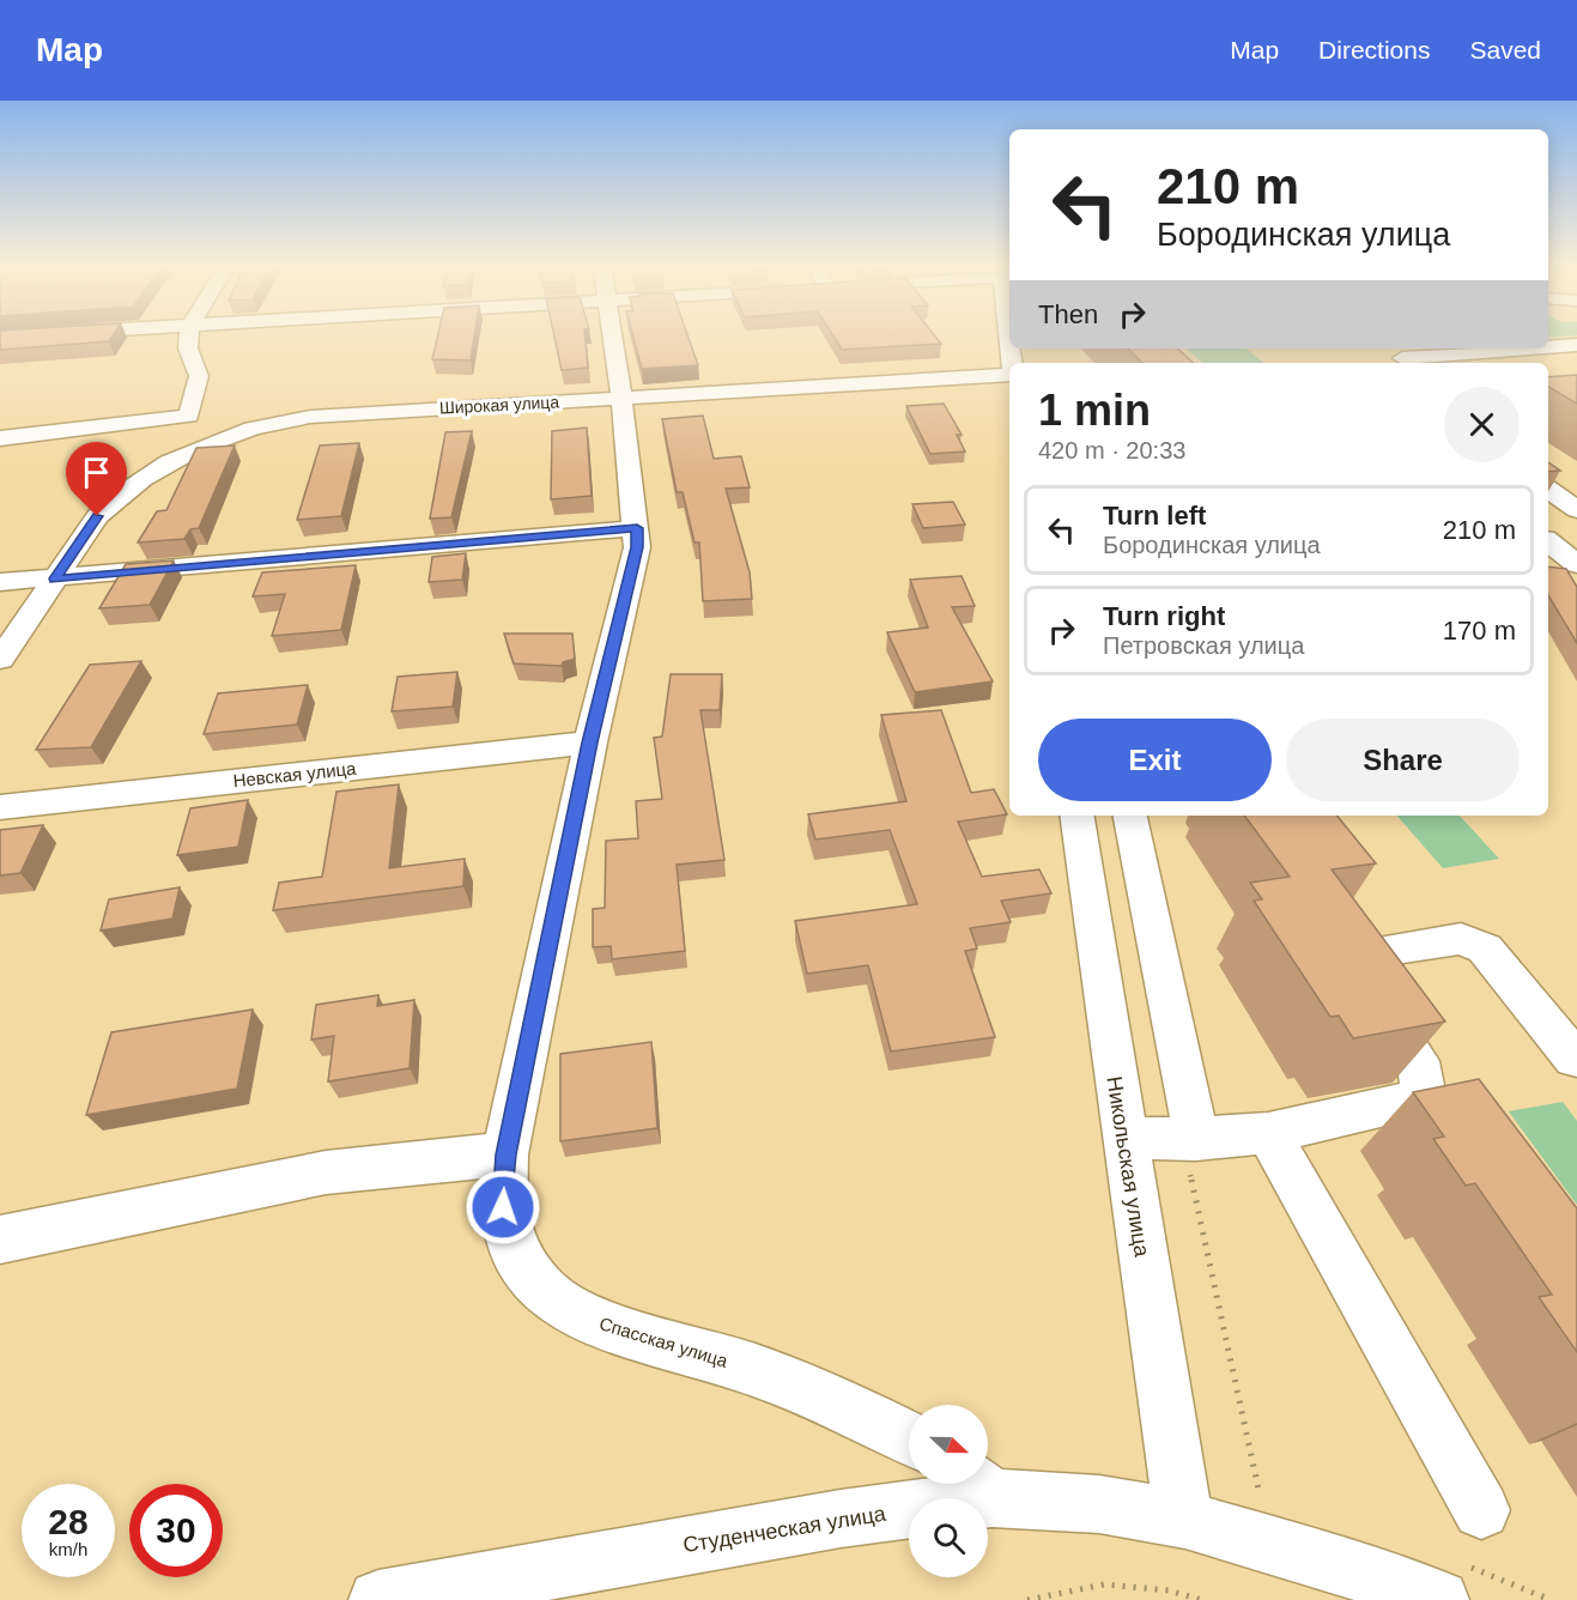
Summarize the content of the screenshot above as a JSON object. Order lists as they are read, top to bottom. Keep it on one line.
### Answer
{"streets":{"street":["Широкая улица","Невская улица","Никольская улица","Спасская улица","Студенческая улица"]},"crossings":[["Широкая улица","Спасская улица"],["Невская улица","Спасская улица"],["Никольская улица","Студенческая улица"]],"north":"right","page":{"header":"Map","nav":["Map","Directions","Saved"],"turn":["210 m","Бородинская улица"],"then":"Then","heading":["1 min","420 m · 20:33"],"list":[{"name":"Turn left","note":"Бородинская улица","value":"210 m"},{"name":"Turn right","note":"Петровская улица","value":"170 m"}],"buttons":["Exit","Share"],"speed":"28 km/h","limit":"30"}}
